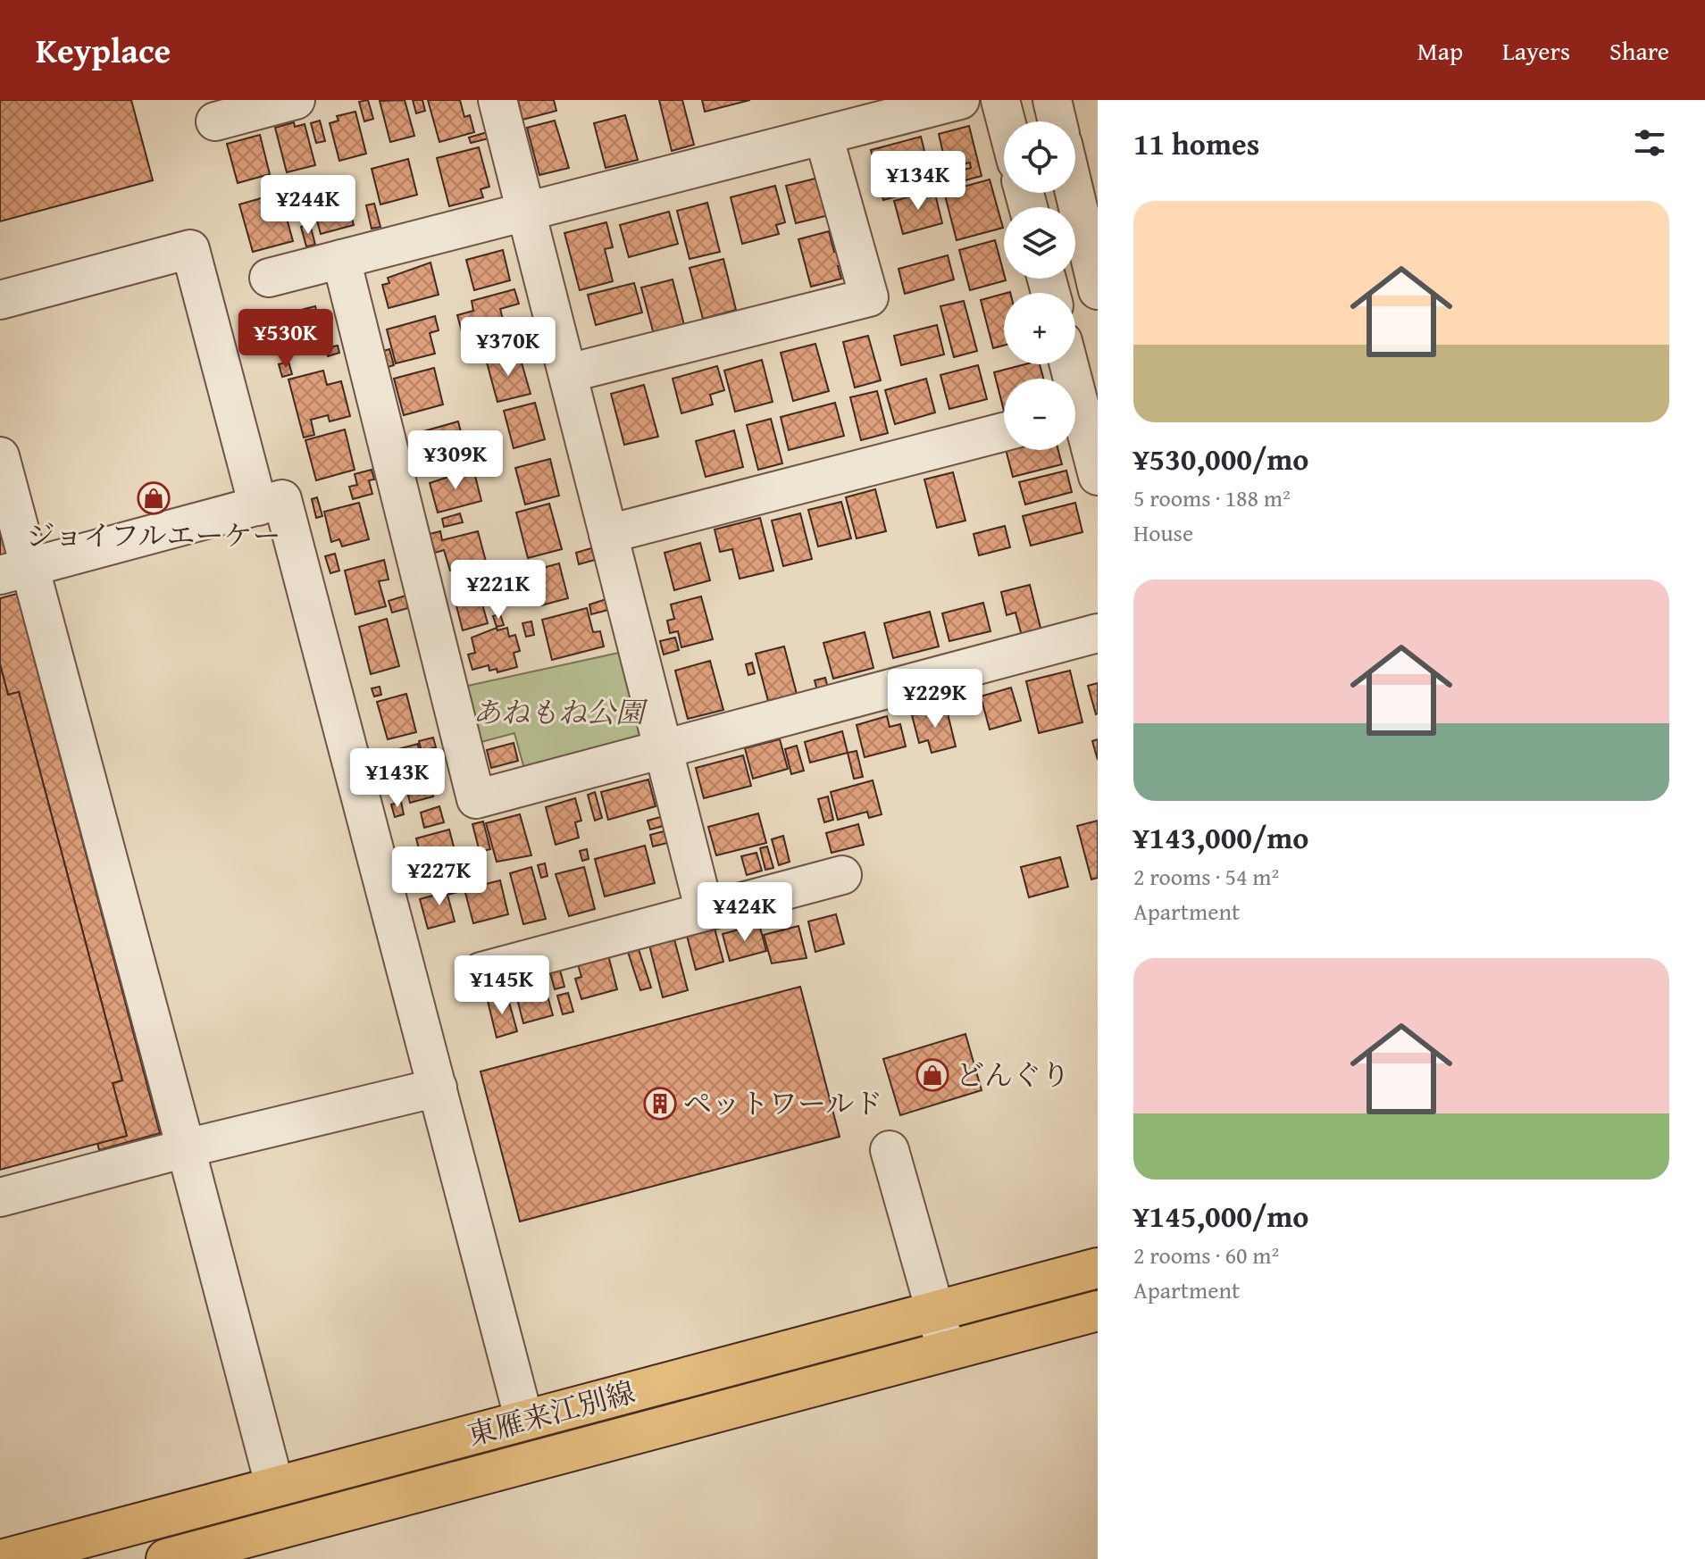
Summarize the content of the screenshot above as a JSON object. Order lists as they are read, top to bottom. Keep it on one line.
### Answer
{"streets":{"main road":["東雁来江別線"]},"parks":["あねもね公園"],"places":{"shop":["ジョイフルエーケー","どんぐり"],"building":["ペットワールド"]},"page":{"header":"Keyplace","nav":["Map","Layers","Share"],"heading":"11 homes","map_buttons":["+","−"],"price":["¥134K","¥244K","¥530K","¥370K","¥309K","¥221K","¥229K","¥143K","¥227K","¥424K","¥145K"],"list":[{"name":"¥530,000/mo","note":"5 rooms · 188 m² · House"},{"name":"¥143,000/mo","note":"2 rooms · 54 m² · Apartment"},{"name":"¥145,000/mo","note":"2 rooms · 60 m² · Apartment"}]}}
